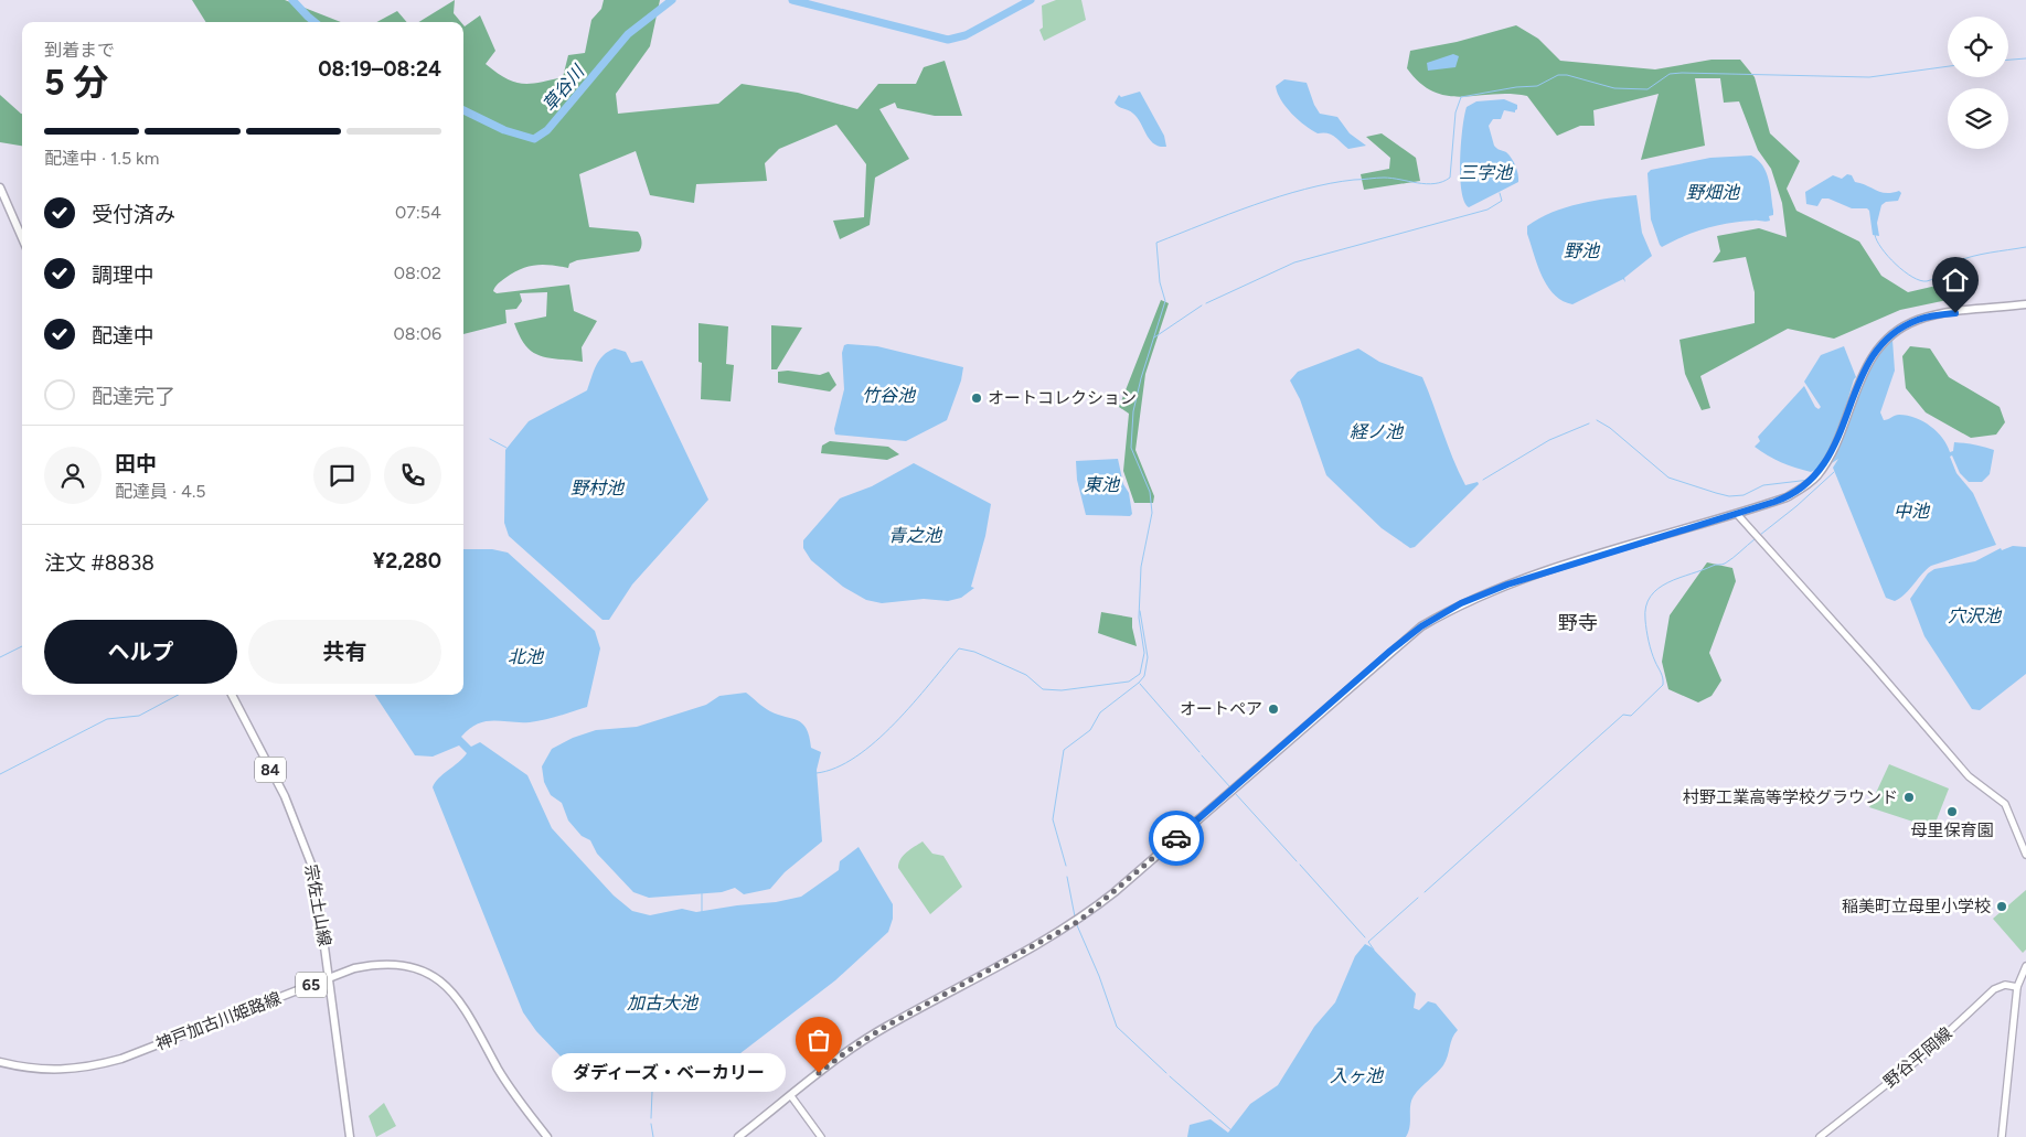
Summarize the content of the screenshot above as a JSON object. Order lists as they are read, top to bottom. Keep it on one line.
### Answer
{"streets":{"main road":["84","宗佐土山線","65","神戸加古川姫路線","野谷平岡線"]},"crossings":[["宗佐土山線","神戸加古川姫路線"]],"districts":["野寺"],"water":["草谷川","三字池","野畑池","野池","竹谷池","経ノ池","東池","野村池","中池","青之池","穴沢池","北池","加古大池","入ヶ池"],"places":["オートコレクション","オートペア","村野工業高等学校グラウンド","母里保育園","稲美町立母里小学校","ダディーズ・ベーカリー"],"page":{"heading":["5 分","到着まで","08:19–08:24"],"panel":["田中","配達員 · 4.5","注文 #8838","¥2,280"],"bar":"配達中 · 1.5 km","list":[["受付済み","07:54"],["調理中","08:02"],["配達中","08:06"],"配達完了"],"buttons":["ヘルプ","共有"],"bubble":"ダディーズ・ベーカリー"}}
